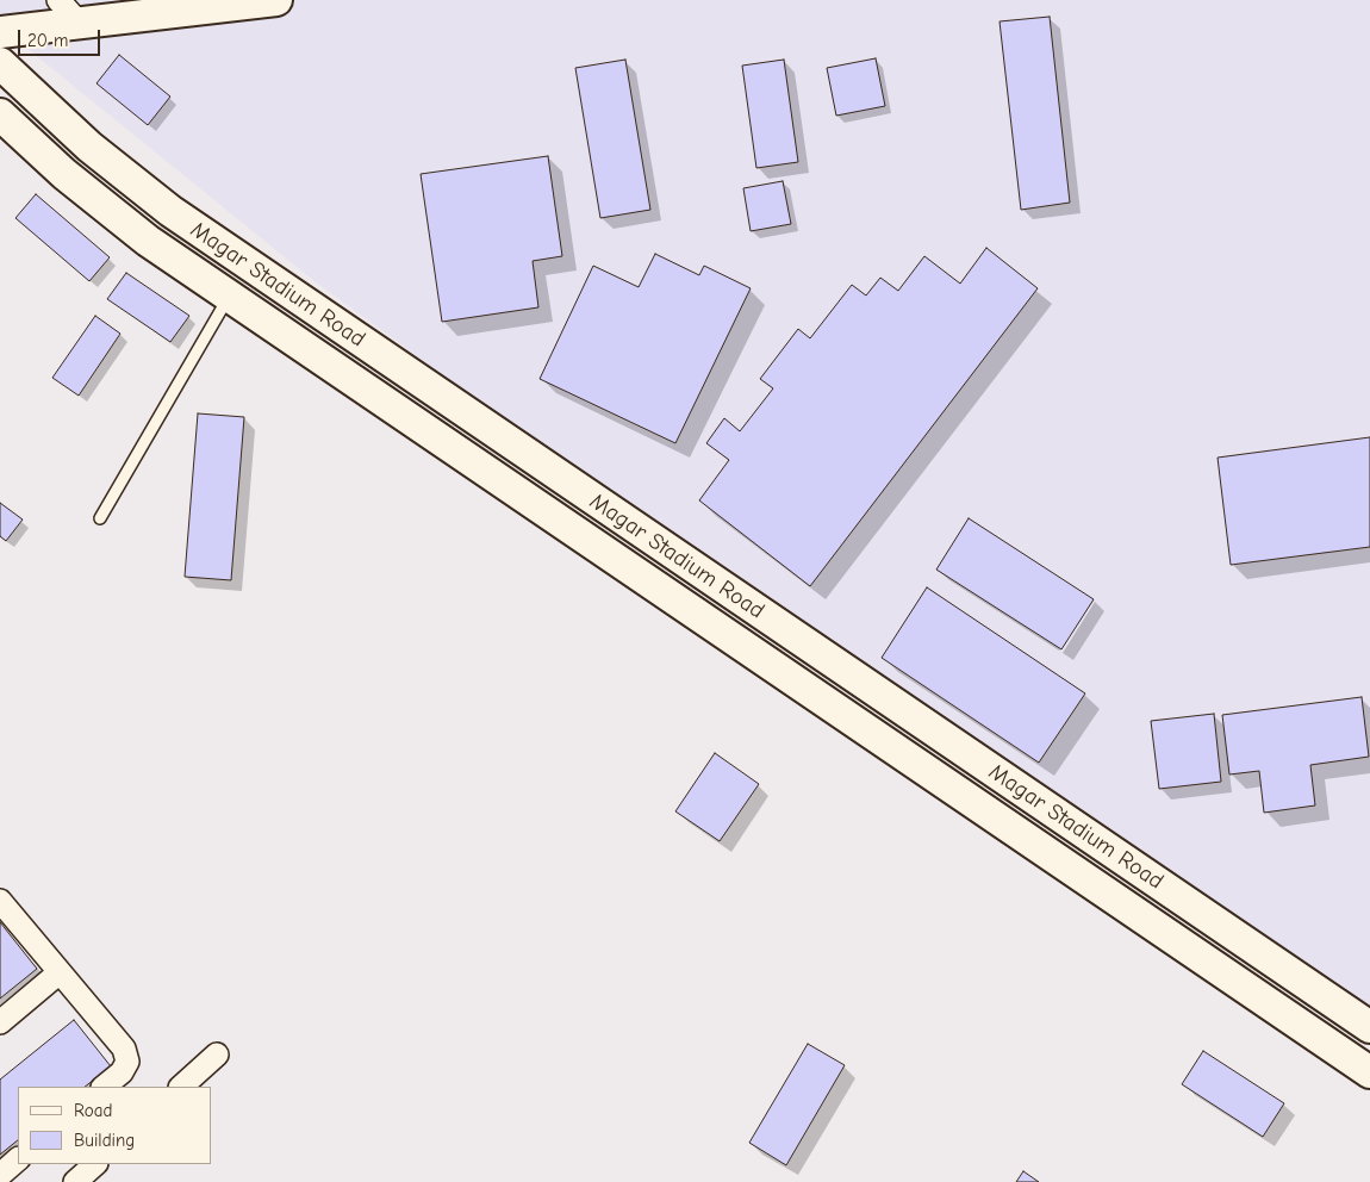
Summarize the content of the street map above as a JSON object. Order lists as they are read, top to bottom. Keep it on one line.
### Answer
{"streets":{"street":["Magar Stadium Road"]},"legend":["Road","Building"],"scale_bar":"20 m"}
